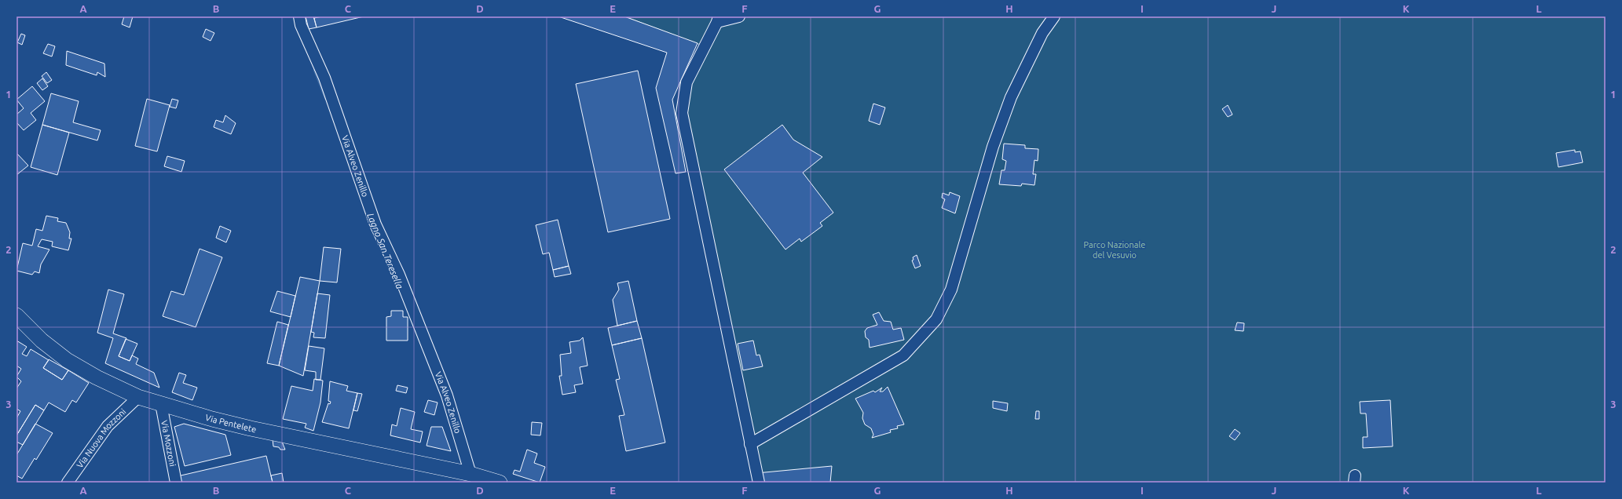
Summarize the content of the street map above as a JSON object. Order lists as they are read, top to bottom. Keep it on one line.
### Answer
{"streets":{"main road":["Via Pentelete"],"street":["Via Alveo Zenillo","Via Nuova Mozzoni","Via Mozzoni"]},"crossings":[["Via Alveo Zenillo","Via Pentelete"],["Via Pentelete","Via Nuova Mozzoni"],["Via Pentelete","Via Mozzoni"]],"water":["Lagno San Teresella"],"parks":["Parco Nazionale del Vesuvio"],"grid":{"columns":["A","B","C","D","E","F","G","H","I","J","K","L"],"rows":["1","2","3"]}}
